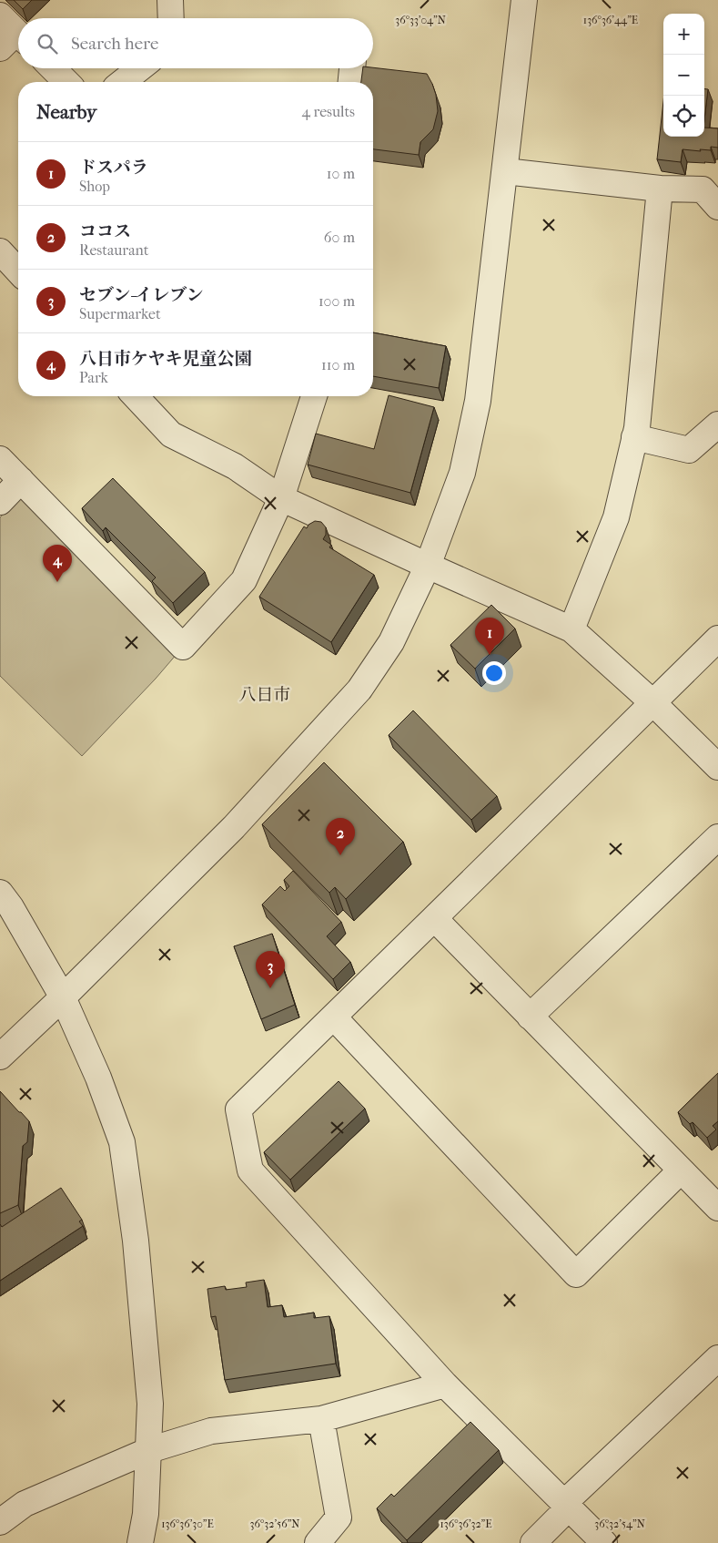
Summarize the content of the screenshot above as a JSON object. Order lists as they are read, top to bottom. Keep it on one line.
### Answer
{"districts":["八日市"],"page":{"map_buttons":["+","−"],"search":"Search here","heading":["Nearby","4 results"],"list":[{"mark":"1","name":"ドスパラ","note":"Shop","value":"10 m"},{"mark":"2","name":"ココス","note":"Restaurant","value":"60 m"},{"mark":"3","name":"セブン-イレブン","note":"Supermarket","value":"100 m"},{"mark":"4","name":"八日市ケヤキ児童公園","note":"Park","value":"110 m"}],"pins":["4","1","2","3"]},"coordinates":["136°36'44\"E","36°33'04\"N","136°36'30\"E","36°32'56\"N","136°36'32\"E","36°32'54\"N"]}
